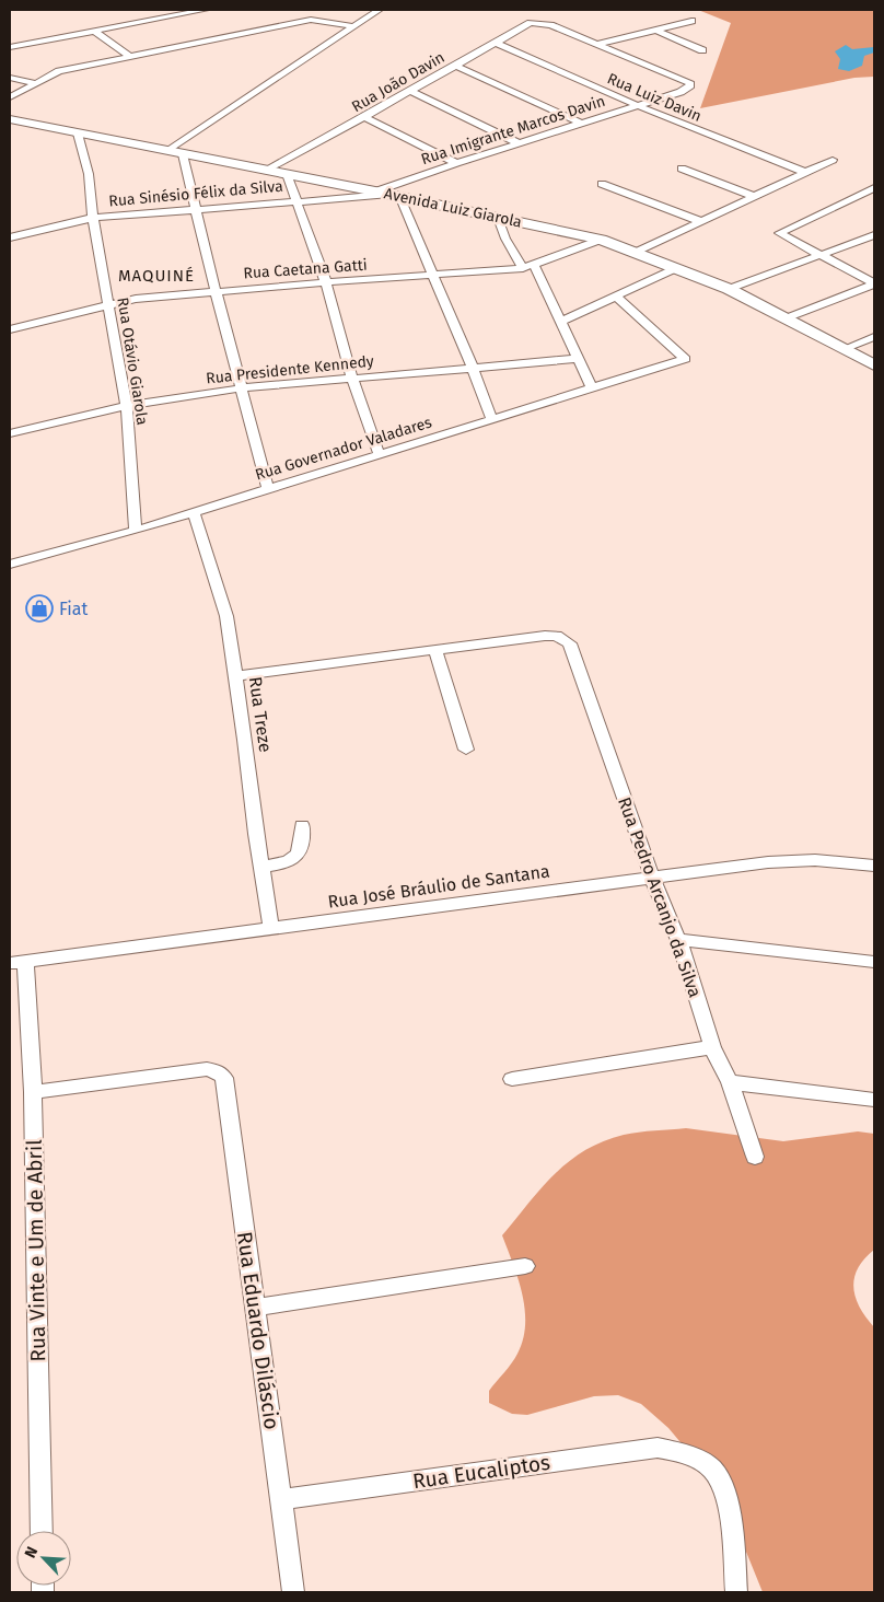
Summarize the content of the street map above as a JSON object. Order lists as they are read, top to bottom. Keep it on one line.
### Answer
{"streets":{"street":["Rua João Davin","Rua Luiz Davin","Rua Imigrante Marcos Davin","Rua Sinésio Félix da Silva","Avenida Luiz Giarola","Rua Caetana Gatti","Rua Otávio Giarola","Rua Presidente Kennedy","Rua Governador Valadares","Rua Treze","Rua José Bráulio de Santana","Rua Pedro Arcanjo da Silva","Rua Vinte e Um de Abril","Rua Eduardo Diláscio","Rua Eucaliptos"]},"crossings":[["Rua João Davin","Rua Luiz Davin"],["Rua João Davin","Rua Imigrante Marcos Davin"],["Rua João Davin","Avenida Luiz Giarola"],["Rua Luiz Davin","Rua Imigrante Marcos Davin"],["Rua Imigrante Marcos Davin","Rua Sinésio Félix da Silva"],["Rua Imigrante Marcos Davin","Avenida Luiz Giarola"],["Rua Sinésio Félix da Silva","Avenida Luiz Giarola"],["Rua Sinésio Félix da Silva","Rua Otávio Giarola"],["Avenida Luiz Giarola","Rua Caetana Gatti"],["Avenida Luiz Giarola","Rua Otávio Giarola"],["Rua Caetana Gatti","Rua Otávio Giarola"],["Rua Otávio Giarola","Rua Presidente Kennedy"],["Rua Otávio Giarola","Rua Governador Valadares"],["Rua Governador Valadares","Rua Treze"],["Rua Treze","Rua José Bráulio de Santana"],["Rua José Bráulio de Santana","Rua Pedro Arcanjo da Silva"],["Rua José Bráulio de Santana","Rua Vinte e Um de Abril"],["Rua Vinte e Um de Abril","Rua Eduardo Diláscio"],["Rua Eduardo Diláscio","Rua Eucaliptos"]],"districts":["MAQUINÉ"],"places":{"shop":["Fiat"]},"north":"top left"}
